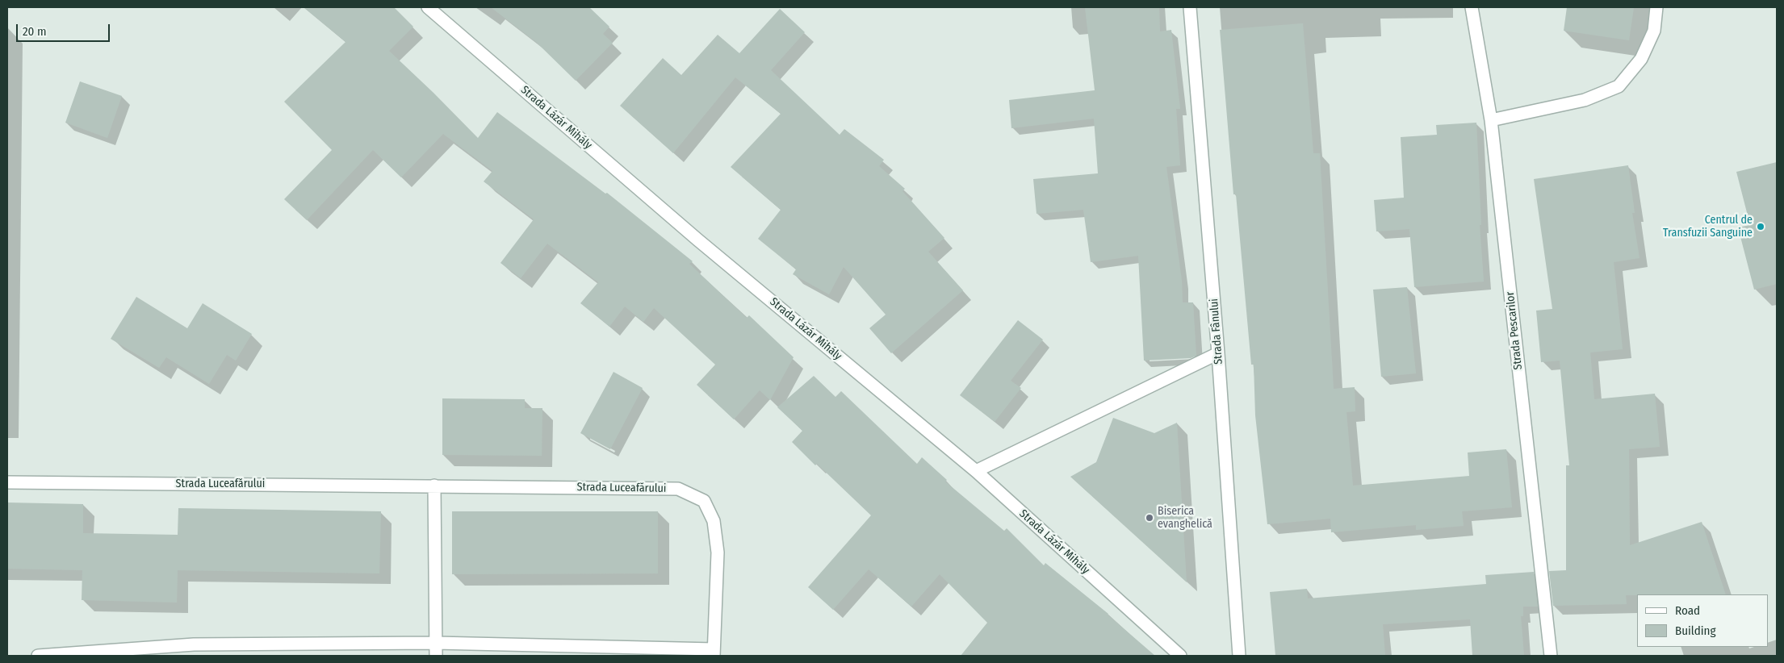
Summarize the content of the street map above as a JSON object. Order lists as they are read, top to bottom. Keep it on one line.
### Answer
{"streets":{"street":["Strada Lázár Mihály","Strada Pescarilor","Strada Fânului","Strada Luceafărului"]},"places":["Centrul de Transfuzii Sanguine","Biserica evanghelică"],"legend":["Road","Building"],"scale_bar":"20 m"}
